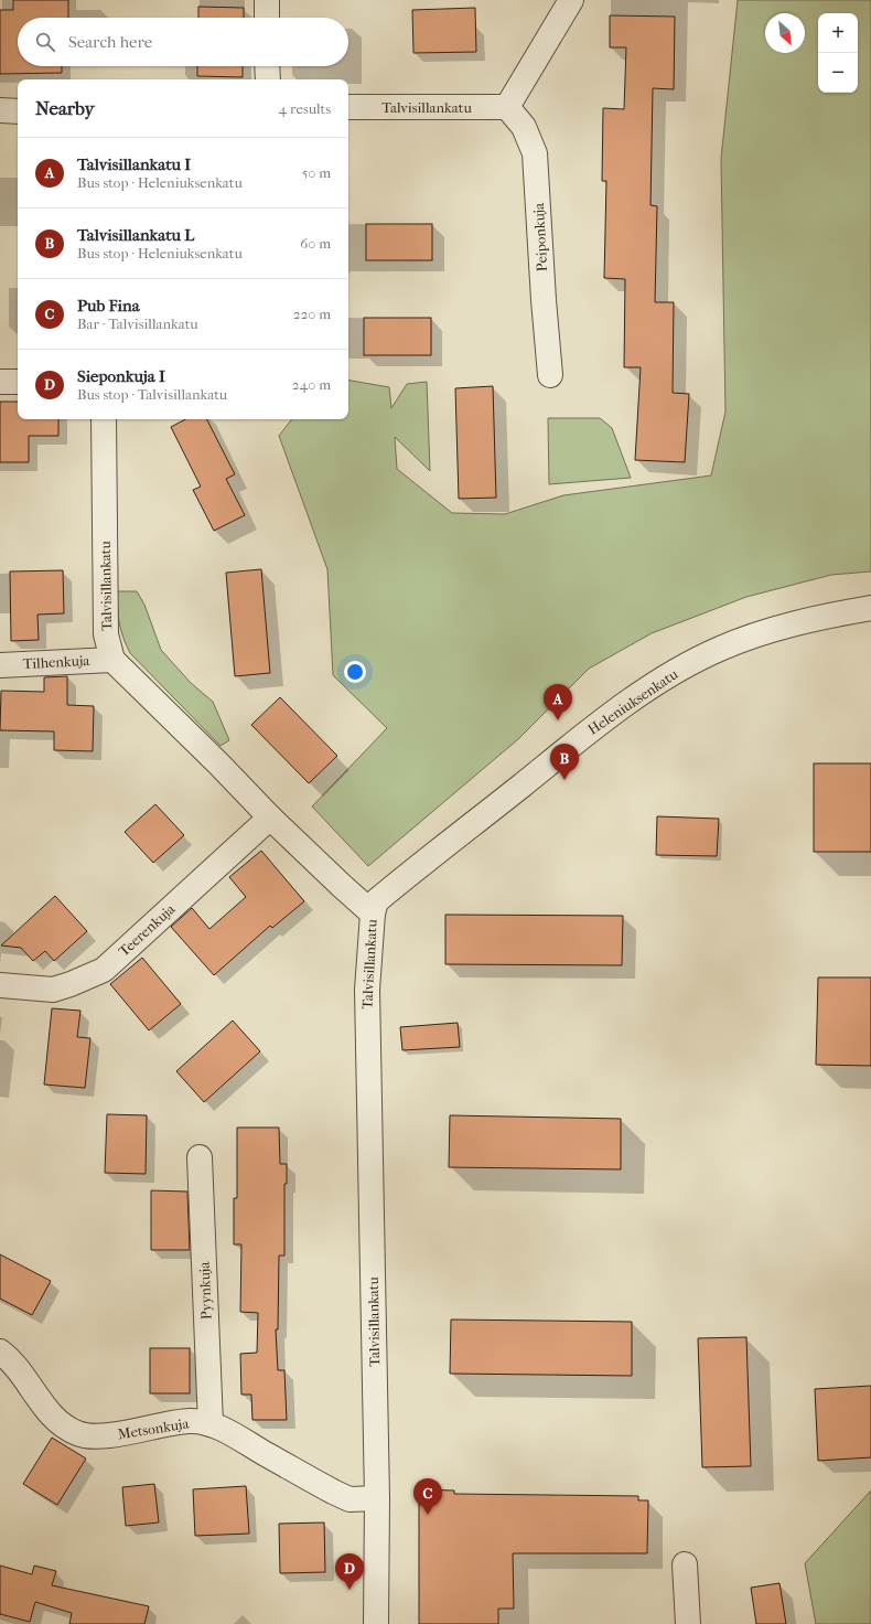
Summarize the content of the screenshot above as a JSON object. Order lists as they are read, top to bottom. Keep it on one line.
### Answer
{"streets":{"street":["Talvisillankatu","Peiponkuja","Tilhenkuja","Heleniuksenkatu","Teerenkuja","Pyynkuja","Metsonkuja"]},"crossings":[["Talvisillankatu","Peiponkuja"],["Talvisillankatu","Tilhenkuja"],["Talvisillankatu","Heleniuksenkatu"],["Talvisillankatu","Teerenkuja"],["Talvisillankatu","Metsonkuja"],["Pyynkuja","Metsonkuja"]],"north":"bottom right","page":{"map_buttons":["+","−"],"search":"Search here","heading":["Nearby","4 results"],"list":[{"mark":"A","name":"Talvisillankatu I","note":"Bus stop · Heleniuksenkatu","value":"50 m"},{"mark":"B","name":"Talvisillankatu L","note":"Bus stop · Heleniuksenkatu","value":"60 m"},{"mark":"C","name":"Pub Fina","note":"Bar · Talvisillankatu","value":"220 m"},{"mark":"D","name":"Sieponkuja I","note":"Bus stop · Talvisillankatu","value":"240 m"}],"pins":["A","B","C","D"]}}
